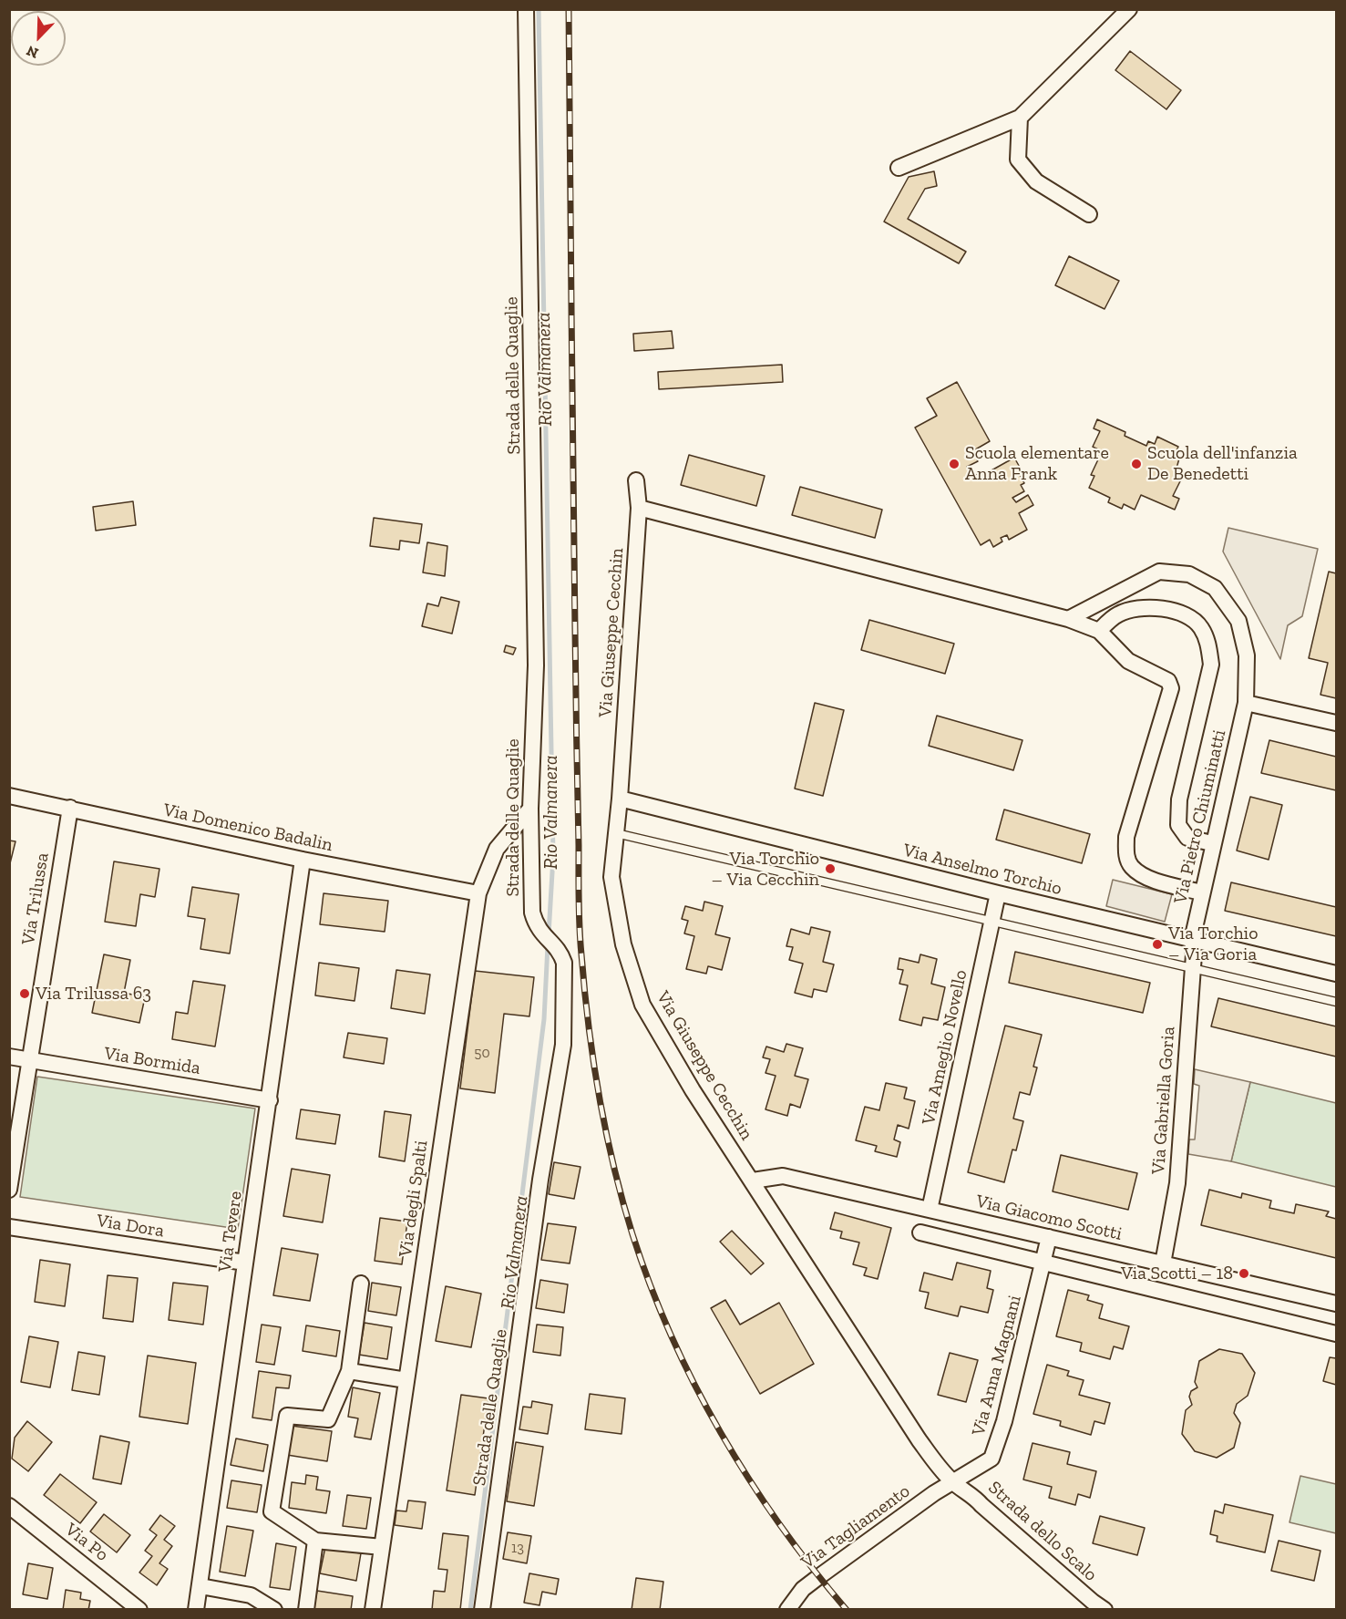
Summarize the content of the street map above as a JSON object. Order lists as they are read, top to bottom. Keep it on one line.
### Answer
{"streets":{"street":["Strada delle Quaglie","Via Giuseppe Cecchin","Via Pietro Chiuminatti","Via Domenico Badalin","Via Anselmo Torchio","Via Trilussa","Via Ameglio Novello","Via Bormida","Via Gabriella Goria","Via degli Spalti","Via Giacomo Scotti","Via Dora","Via Tevere","Via Anna Magnani","Via Tagliamento","Strada dello Scalo","Via Po"]},"crossings":[["Strada delle Quaglie","Via degli Spalti"],["Via Giuseppe Cecchin","Via Anselmo Torchio"],["Via Giuseppe Cecchin","Via Giacomo Scotti"],["Via Giuseppe Cecchin","Via Anna Magnani"],["Via Giuseppe Cecchin","Via Tagliamento"],["Via Giuseppe Cecchin","Strada dello Scalo"],["Via Pietro Chiuminatti","Via Anselmo Torchio"],["Via Pietro Chiuminatti","Via Gabriella Goria"],["Via Domenico Badalin","Via Trilussa"],["Via Domenico Badalin","Via degli Spalti"],["Via Domenico Badalin","Via Tevere"],["Via Anselmo Torchio","Via Ameglio Novello"],["Via Anselmo Torchio","Via Gabriella Goria"],["Via Trilussa","Via Bormida"],["Via Ameglio Novello","Via Giacomo Scotti"],["Via Bormida","Via Tevere"],["Via Gabriella Goria","Via Giacomo Scotti"],["Via Giacomo Scotti","Via Anna Magnani"],["Via Dora","Via Tevere"],["Via Anna Magnani","Via Tagliamento"],["Via Anna Magnani","Strada dello Scalo"],["Via Tagliamento","Strada dello Scalo"]],"water":["Rio Valmanera"],"places":["Scuola elementare Anna Frank","Scuola dell'infanzia De Benedetti","Via Torchio – Via Cecchin","Via Torchio – Via Goria","Via Trilussa 63","Via Scotti – 18"],"house_numbers":["50","13"],"north":"bottom left"}
